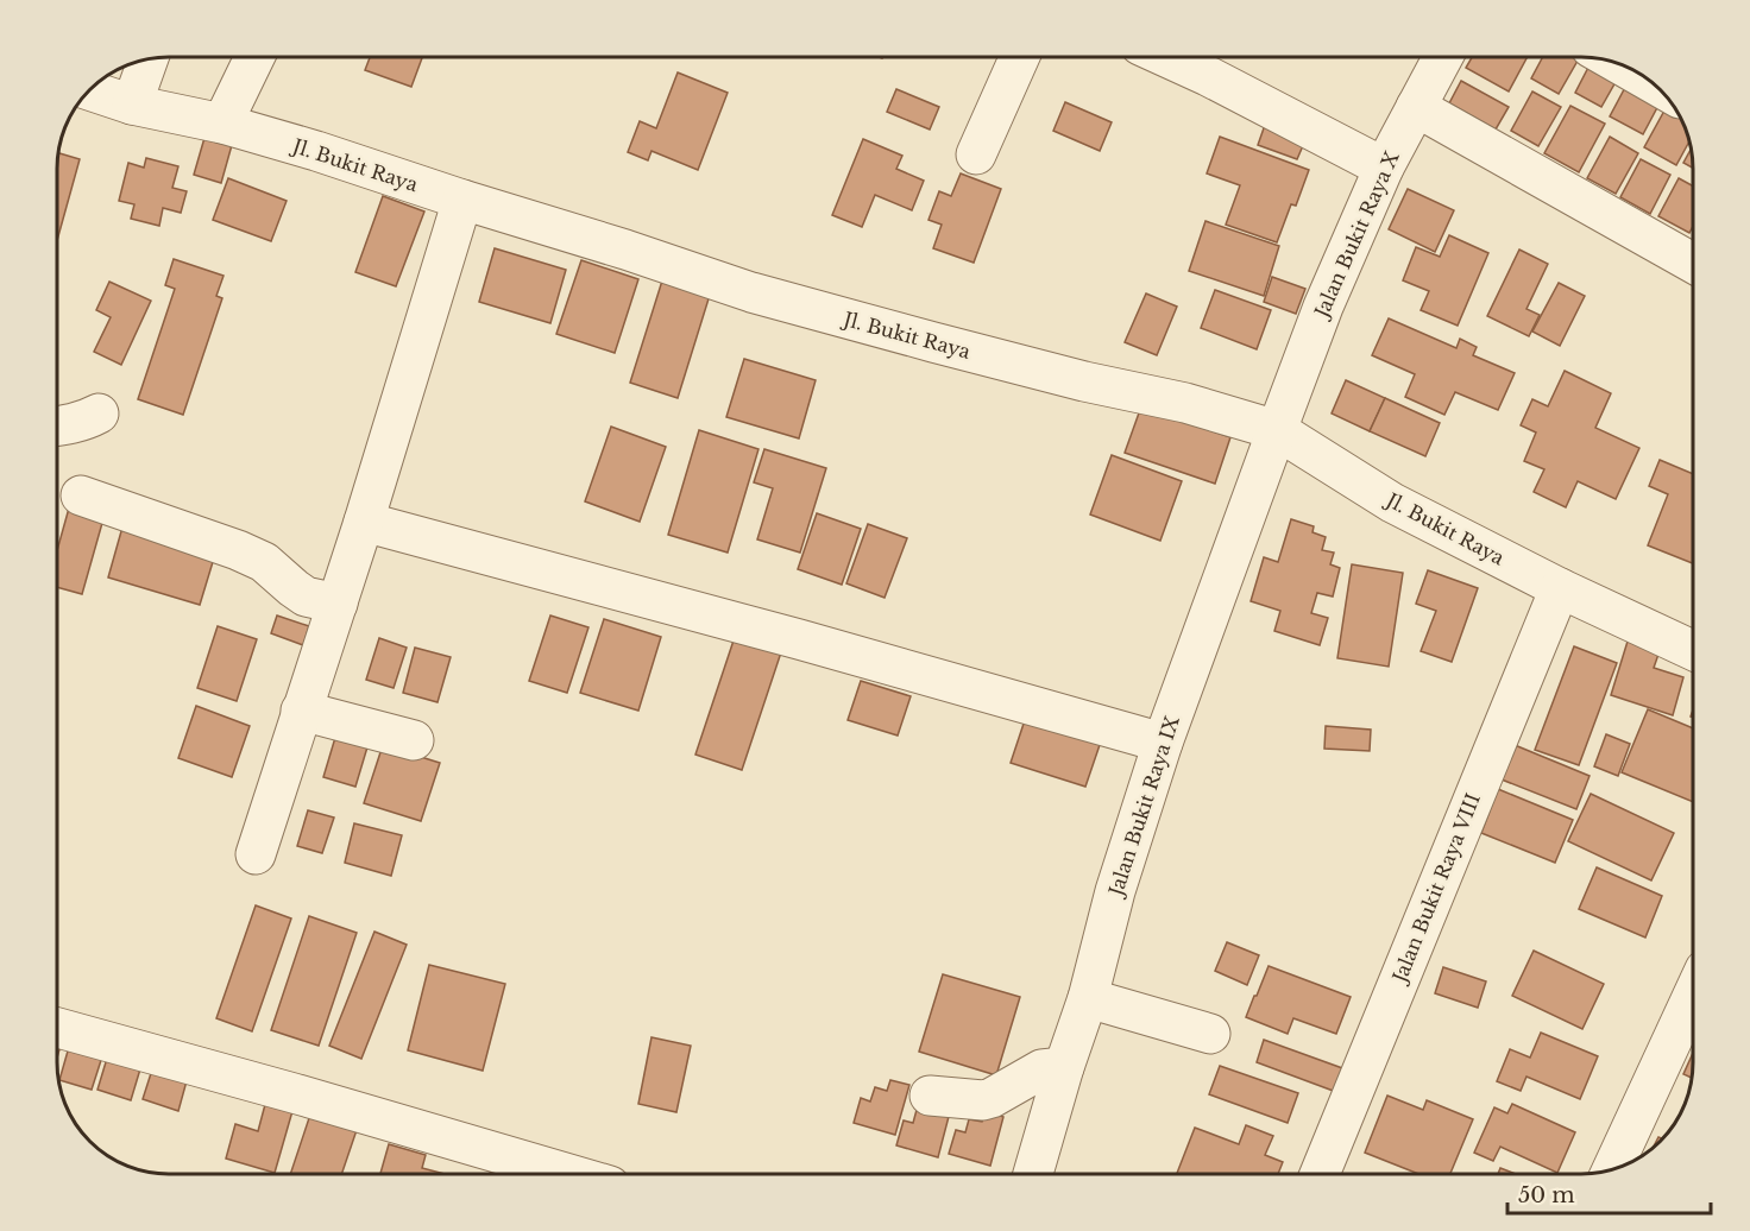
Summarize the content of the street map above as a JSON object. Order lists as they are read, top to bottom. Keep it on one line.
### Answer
{"streets":{"street":["Jl. Bukit Raya","Jalan Bukit Raya X","Jalan Bukit Raya IX","Jalan Bukit Raya VIII"]},"crossings":[["Jl. Bukit Raya","Jalan Bukit Raya X"],["Jl. Bukit Raya","Jalan Bukit Raya IX"],["Jl. Bukit Raya","Jalan Bukit Raya VIII"],["Jalan Bukit Raya X","Jalan Bukit Raya IX"]],"scale_bar":"50 m"}
